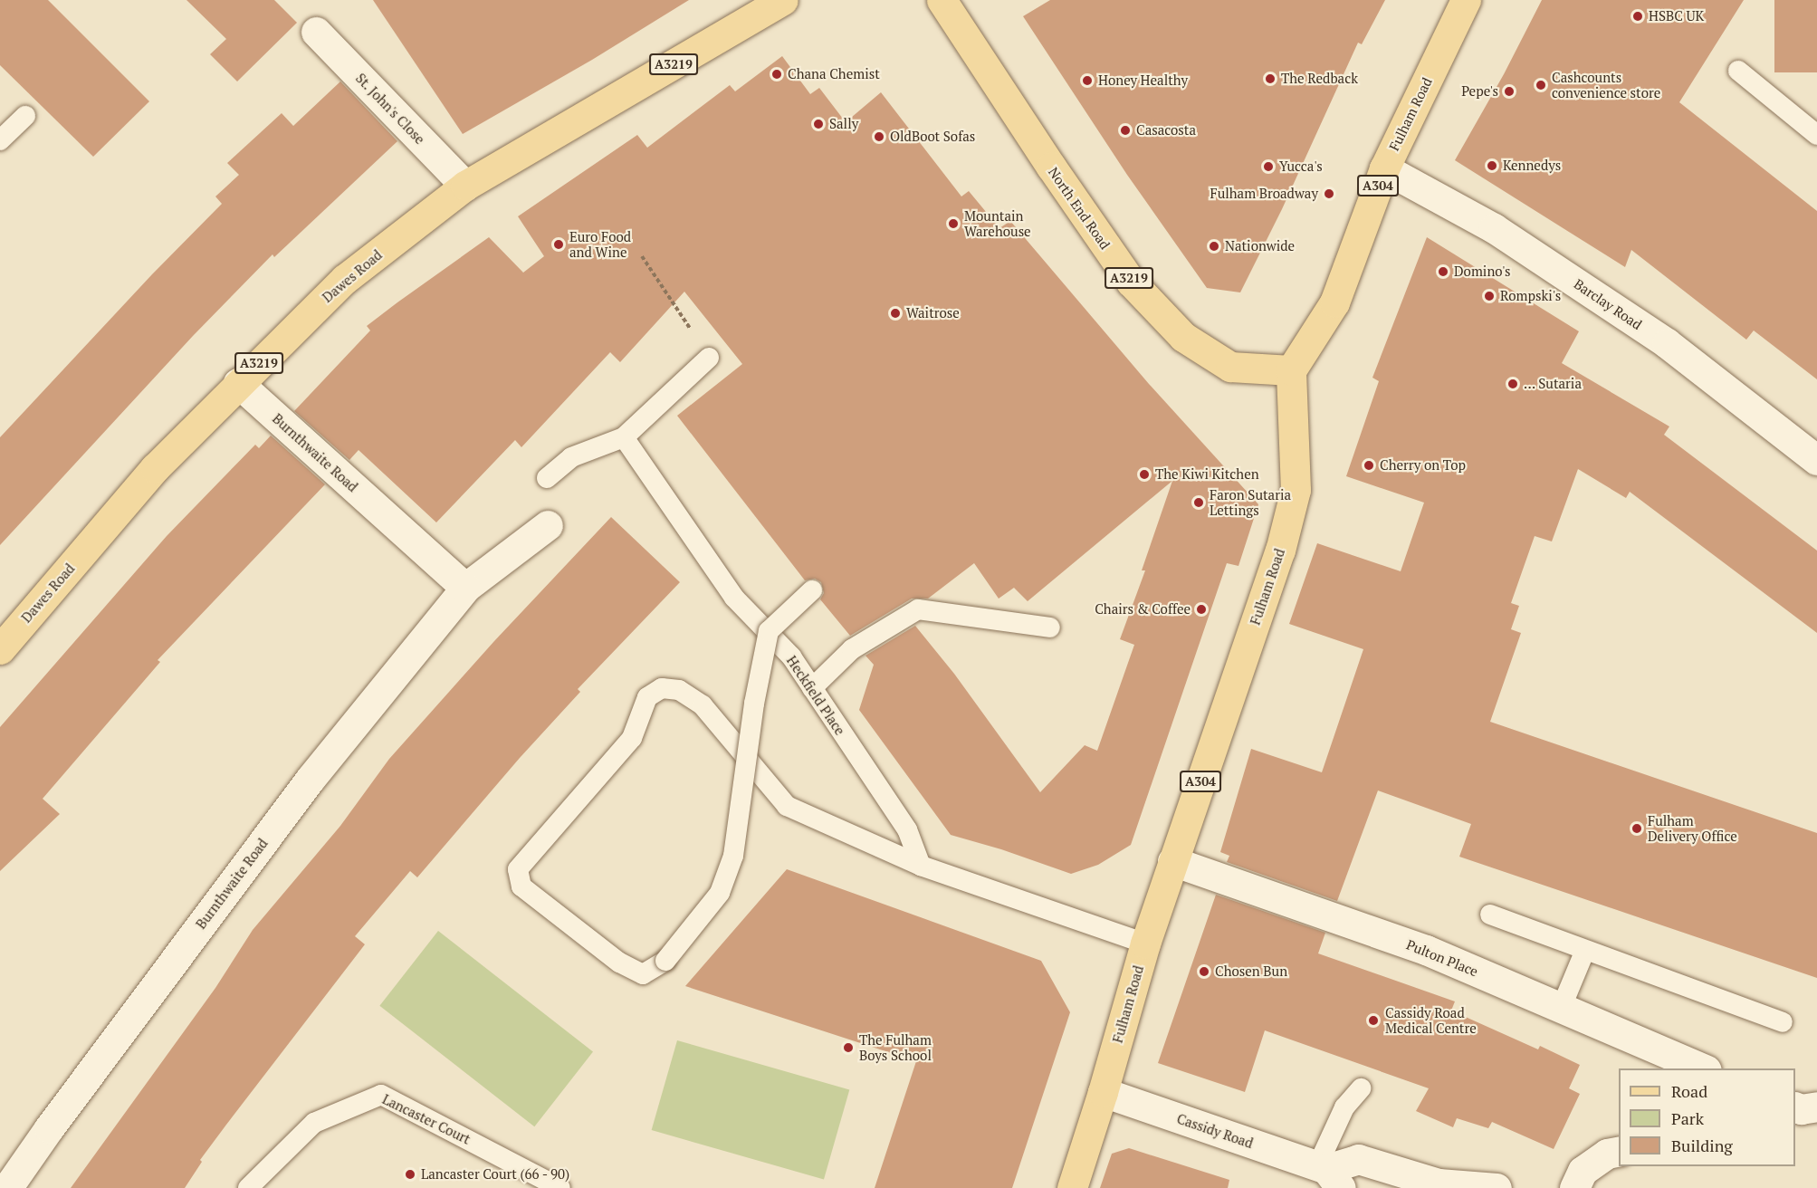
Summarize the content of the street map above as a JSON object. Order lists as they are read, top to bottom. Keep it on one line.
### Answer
{"streets":{"main road":["A3219","Fulham Road","A304","North End Road","Dawes Road"],"street":["St. John's Close","Barclay Road","Burnthwaite Road","Pulton Place","Cassidy Road"],"lane":["Heckfield Place","Lancaster Court"]},"crossings":[["St. John's Close","Dawes Road"],["Fulham Road","North End Road"],["Fulham Road","Barclay Road"],["Fulham Road","Pulton Place"],["Fulham Road","Cassidy Road"],["Dawes Road","Burnthwaite Road"]],"places":["HSBC UK","Chana Chemist","The Redback","Honey Healthy","Cashcounts convenience store","Pepe's","Sally","Casacosta","OldBoot Sofas","Kennedys","Yucca's","Fulham Broadway","Mountain Warehouse","Euro Food and Wine","Nationwide","Domino's","Rompski's","Waitrose","... Sutaria","Cherry on Top","The Kiwi Kitchen","Faron Sutaria Lettings","Chairs & Coffee","Fulham Delivery Office","Chosen Bun","Cassidy Road Medical Centre","The Fulham Boys School","Lancaster Court (66 - 90)"],"legend":["Road","Park","Building"]}
